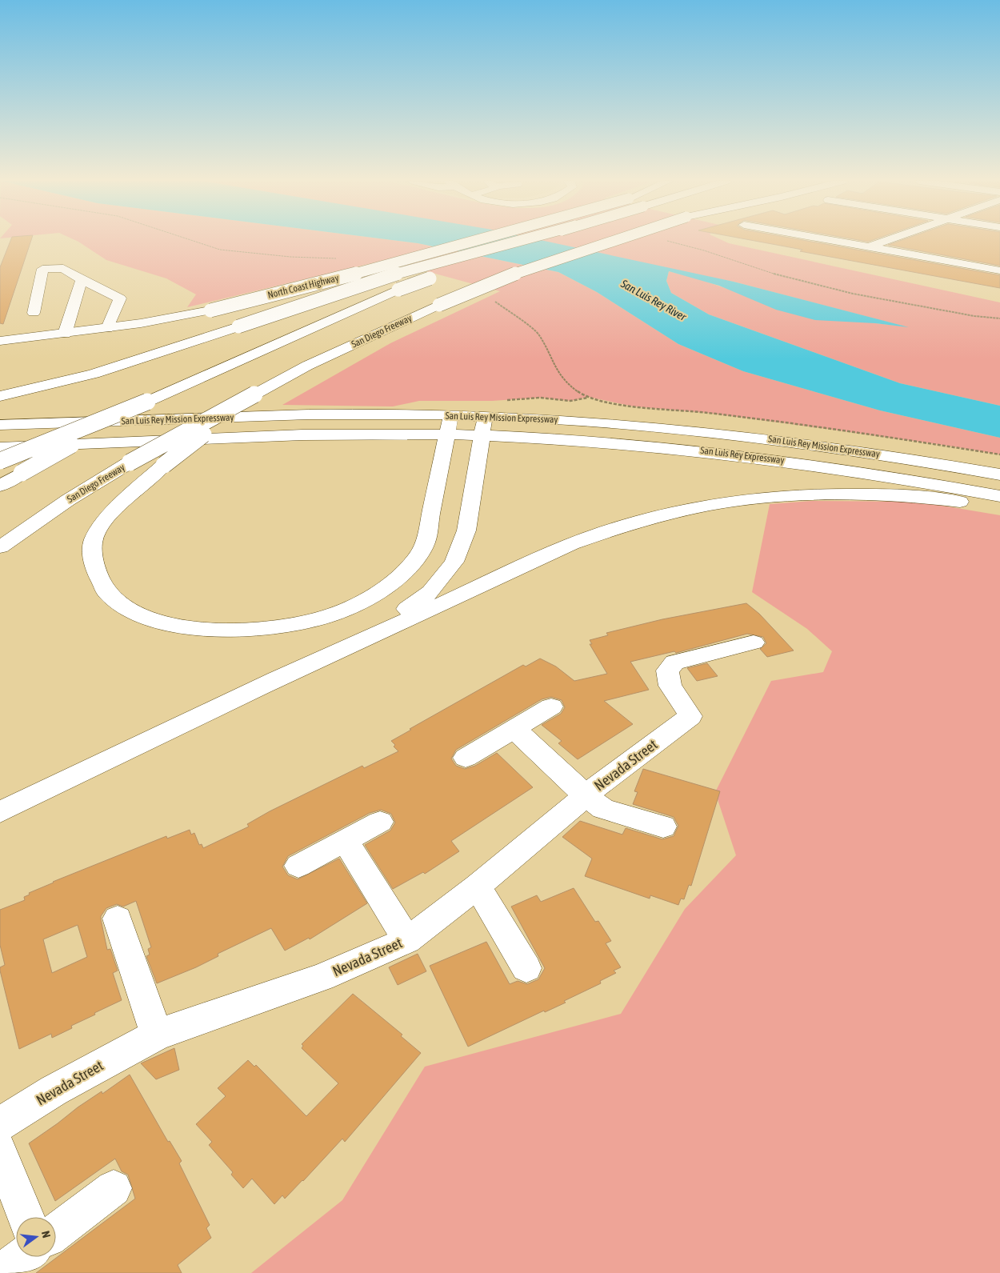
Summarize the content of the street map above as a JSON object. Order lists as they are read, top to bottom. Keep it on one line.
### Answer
{"streets":{"main road":["North Coast Highway","San Diego Freeway","San Luis Rey Mission Expressway","San Luis Rey Expressway","Nevada Street"]},"crossings":[["San Luis Rey Mission Expressway","San Luis Rey Expressway"]],"water":["San Luis Rey River"],"north":"right"}
